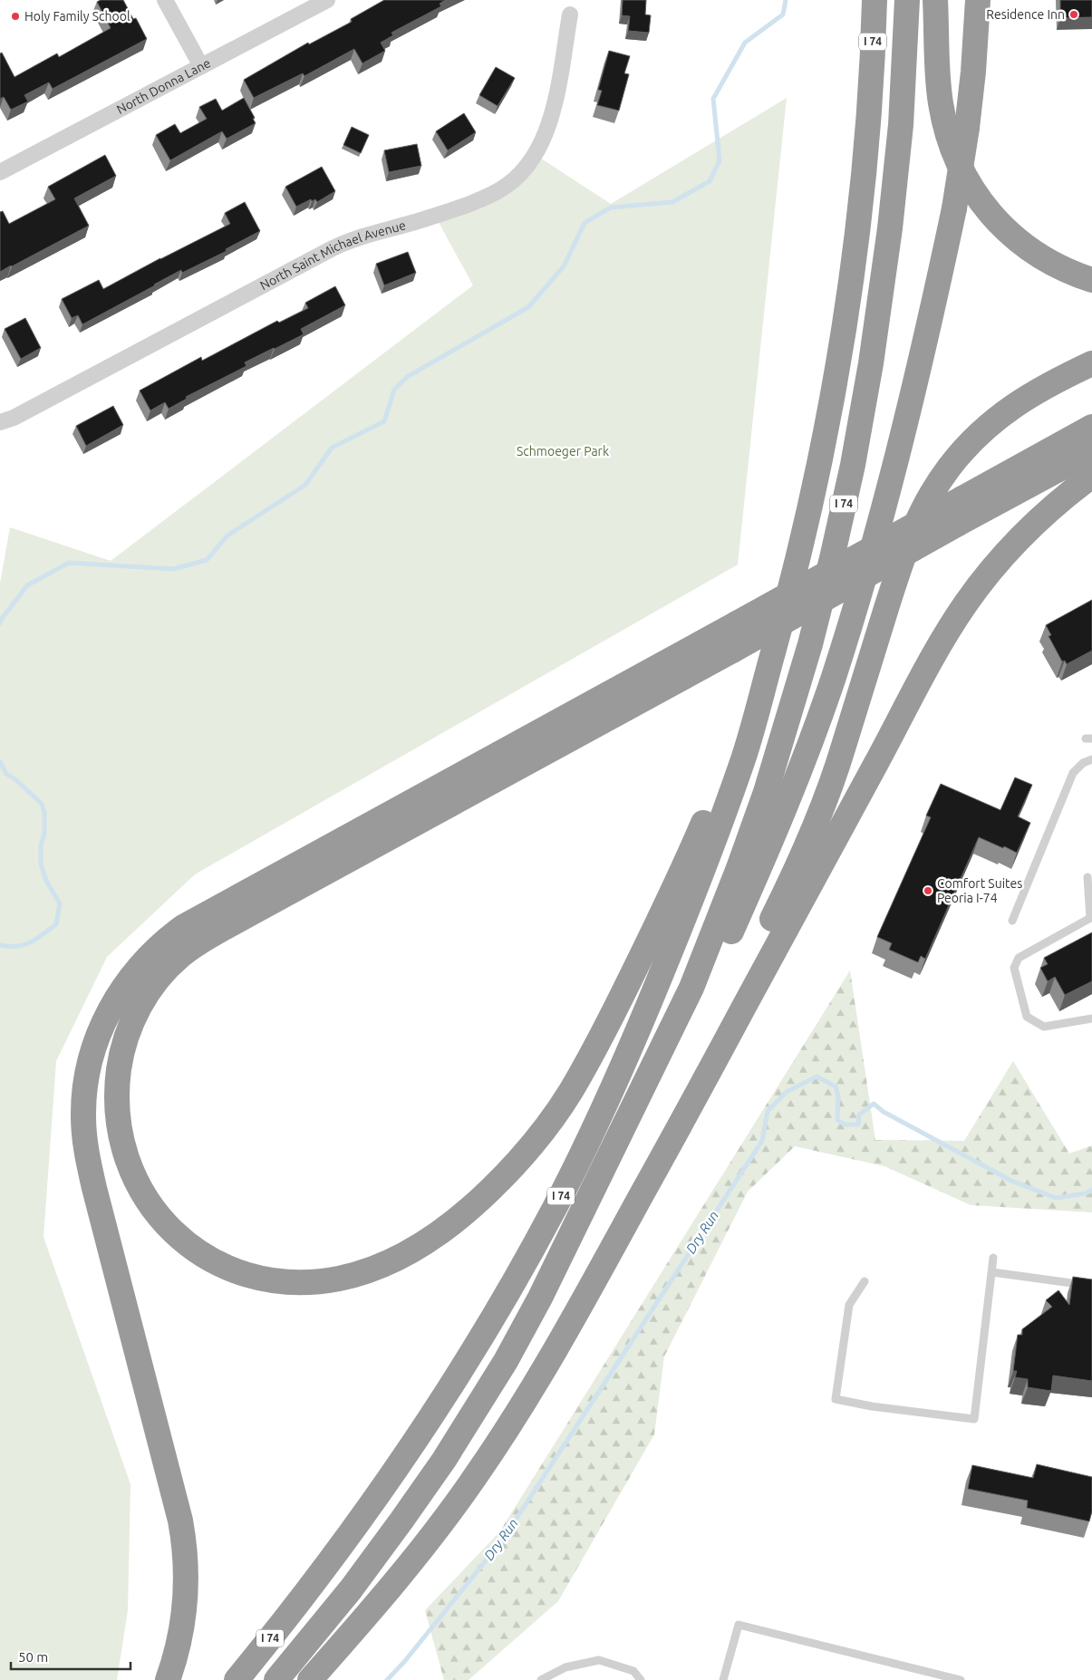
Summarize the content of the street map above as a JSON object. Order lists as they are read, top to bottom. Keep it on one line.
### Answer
{"streets":{"highway":["I 74"],"street":["North Donna Lane","North Saint Michael Avenue"]},"water":["Dry Run"],"parks":["Schmoeger Park"],"places":["Residence Inn","Holy Family School","Comfort Suites Peoria I-74"],"scale_bar":"50 m"}
